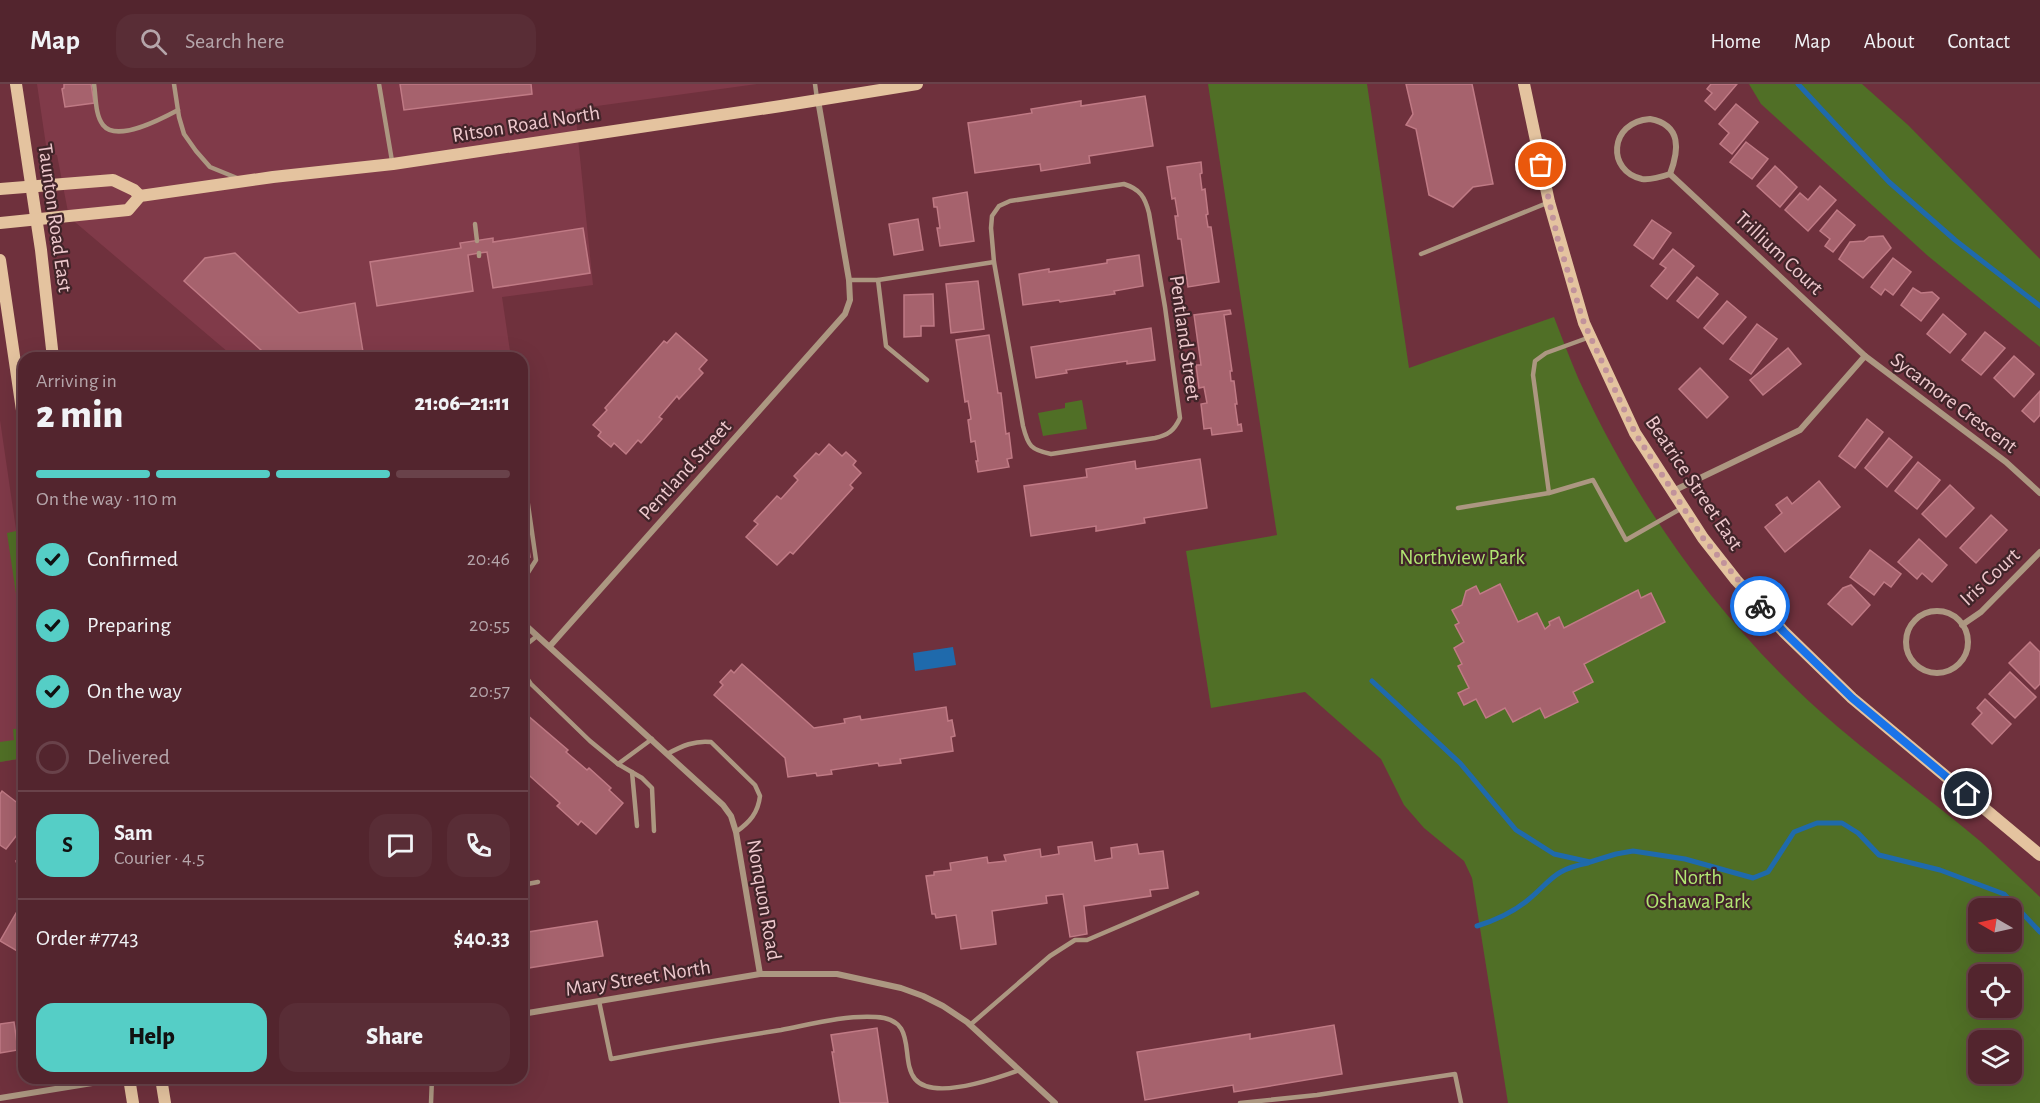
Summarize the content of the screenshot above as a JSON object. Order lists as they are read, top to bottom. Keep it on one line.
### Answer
{"streets":{"main road":["Ritson Road North","Taunton Road East","Beatrice Street East"],"street":["Trillium Court","Pentland Street","Sycamore Crescent","Iris Court","Nonquon Road","Mary Street North"]},"crossings":[["Ritson Road North","Taunton Road East"],["Ritson Road North","Pentland Street"],["Trillium Court","Sycamore Crescent"],["Pentland Street","Nonquon Road"],["Sycamore Crescent","Beatrice Street East"],["Nonquon Road","Mary Street North"]],"parks":["Northview Park","North Oshawa Park"],"north":"left","page":{"header":"Map","search":"Search here","nav":["Home","Map","About","Contact"],"heading":["2 min","Arriving in","21:06–21:11"],"panel":["Sam","Courier · 4.5","Order #7743","$40.33"],"bar":"On the way · 110 m","list":[["Confirmed","20:46"],["Preparing","20:55"],["On the way","20:57"],"Delivered"],"round":"S","buttons":["Help","Share"]}}
